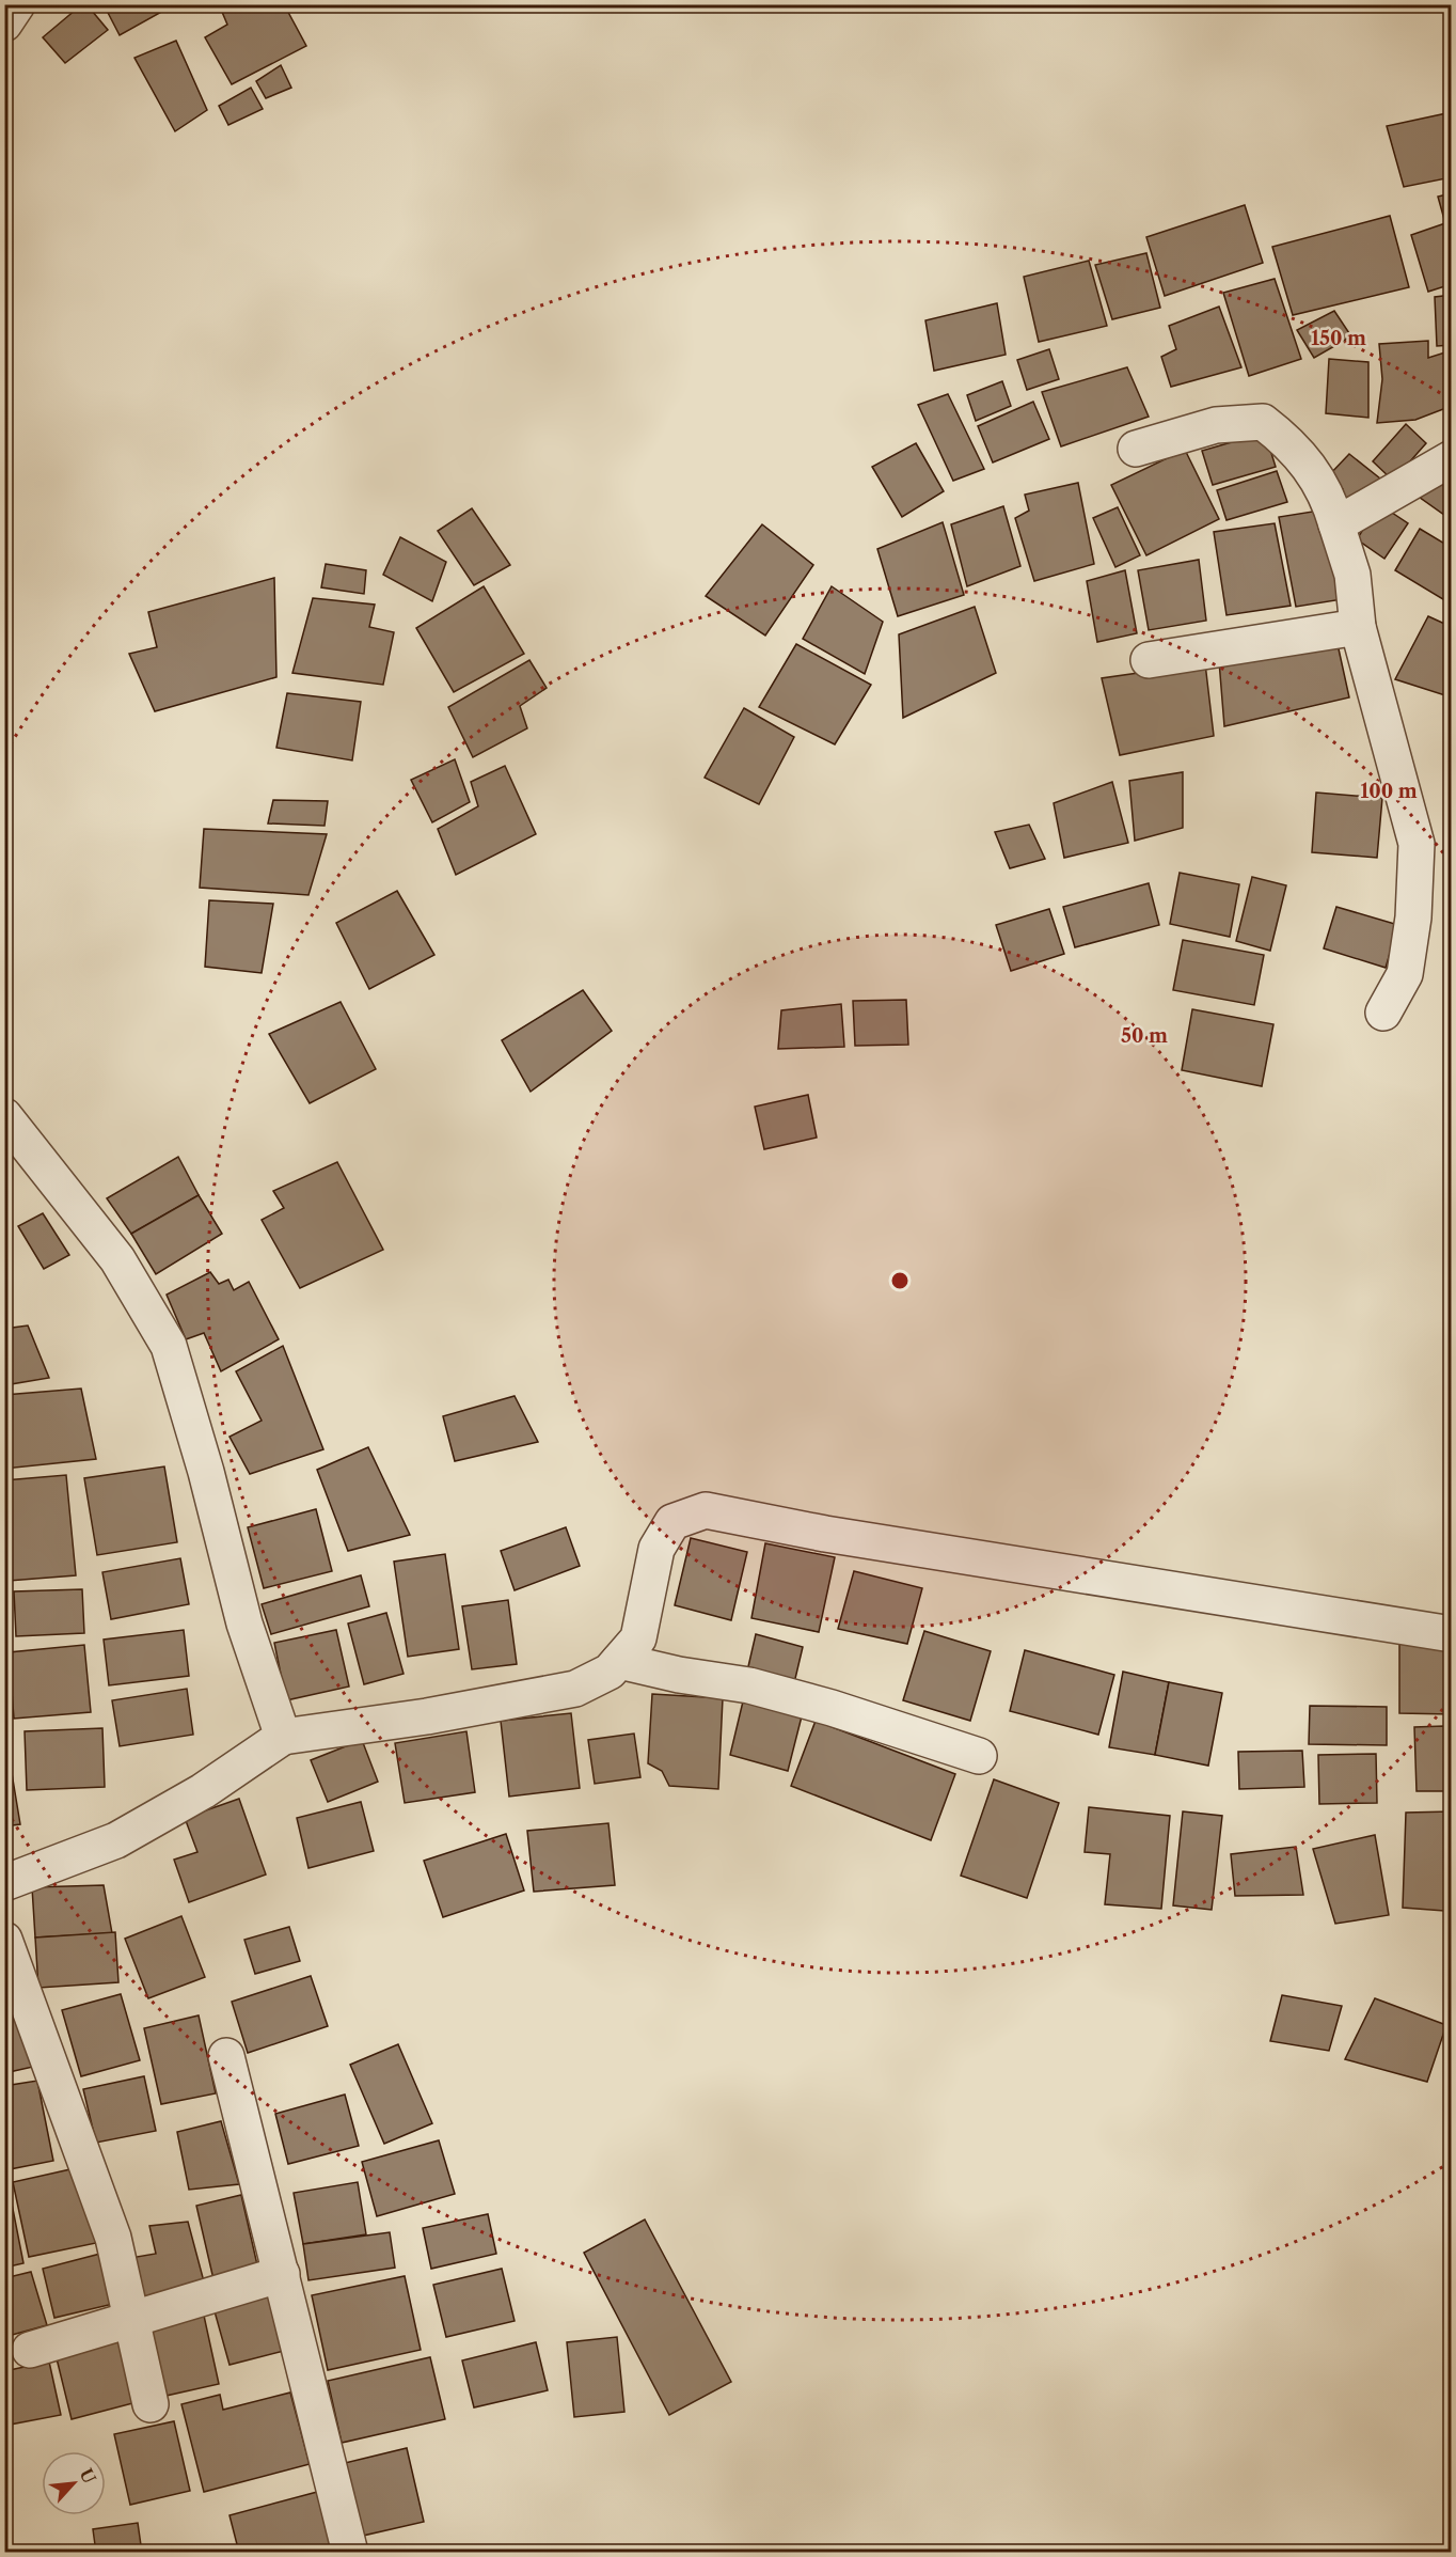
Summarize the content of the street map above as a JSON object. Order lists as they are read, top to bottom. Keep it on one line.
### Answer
{"north":"top right","rings":["150 m","100 m","50 m"]}
